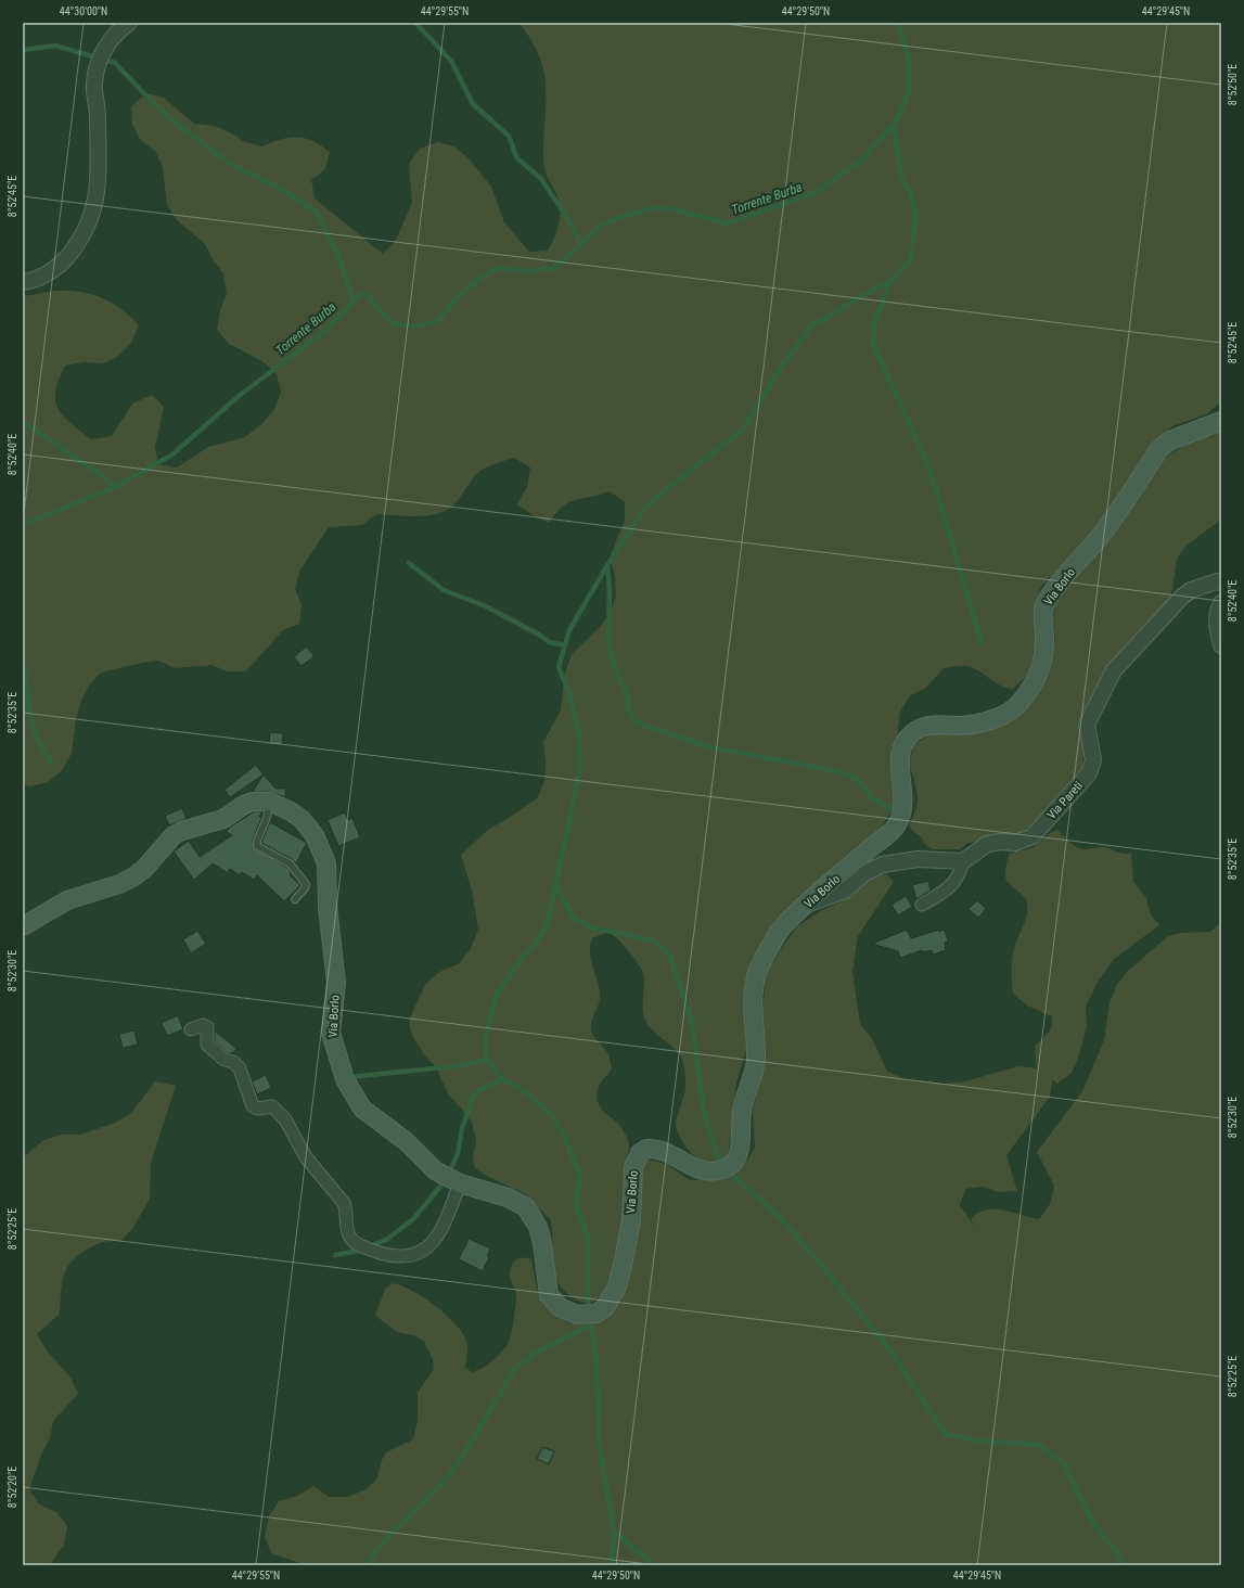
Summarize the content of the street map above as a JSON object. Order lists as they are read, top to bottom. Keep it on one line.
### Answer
{"streets":{"main road":["Via Borlo"],"street":["Via Pareti"]},"water":["Torrente Burba"],"coordinates":["44°30'00\"N","44°29'55\"N","44°29'50\"N","44°29'45\"N","8°52'50\"E","8°52'45\"E","8°52'40\"E","8°52'35\"E","8°52'30\"E","8°52'25\"E","8°52'20\"E"]}
